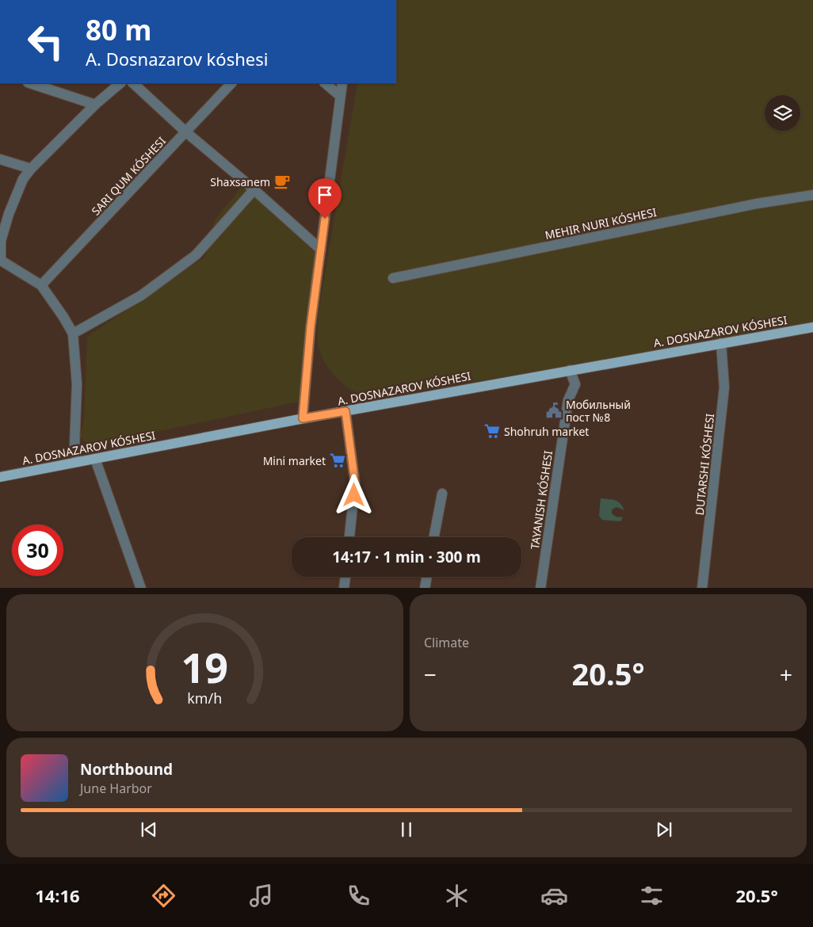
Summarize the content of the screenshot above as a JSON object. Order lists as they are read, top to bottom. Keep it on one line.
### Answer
{"streets":{"main road":["A. DOSNAZAROV KÓSHESI"]},"places":{"cafe":["Shaxsanem"],"public building":["Мобильный пост №8"],"supermarket":["Shohruh market","Mini market"]},"page":{"turn":["80 m","A. Dosnazarov kóshesi"],"limit":"30","trip":"14:17 · 1 min · 300 m","tile":"Climate","heat":["−","20.5°","+"],"song":["Northbound","June Harbor"],"tabs":["14:16","20.5°"],"gauge":["19","km/h"]}}
